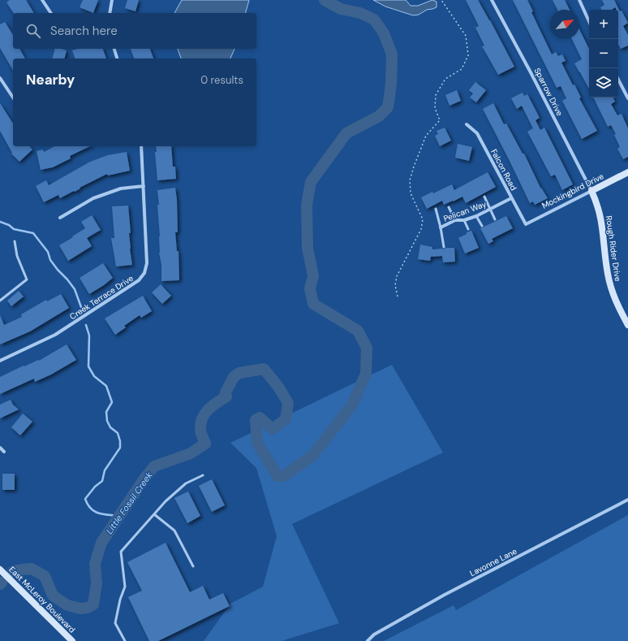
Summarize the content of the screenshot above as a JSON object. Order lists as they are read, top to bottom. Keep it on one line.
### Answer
{"streets":{"street":["Sparrow Drive","Falcon Road","Mockingbird Drive","Pelican Way","Rough Rider Drive","Creek Terrace Drive","Lavonne Lane","East McLeroy Boulevard"]},"crossings":[["Sparrow Drive","Mockingbird Drive"],["Sparrow Drive","Rough Rider Drive"],["Falcon Road","Mockingbird Drive"],["Falcon Road","Pelican Way"],["Mockingbird Drive","Rough Rider Drive"]],"water":["Little Fossil Creek"],"north":"top right","page":{"map_buttons":["+","−"],"search":"Search here","heading":["Nearby","0 results"]}}
